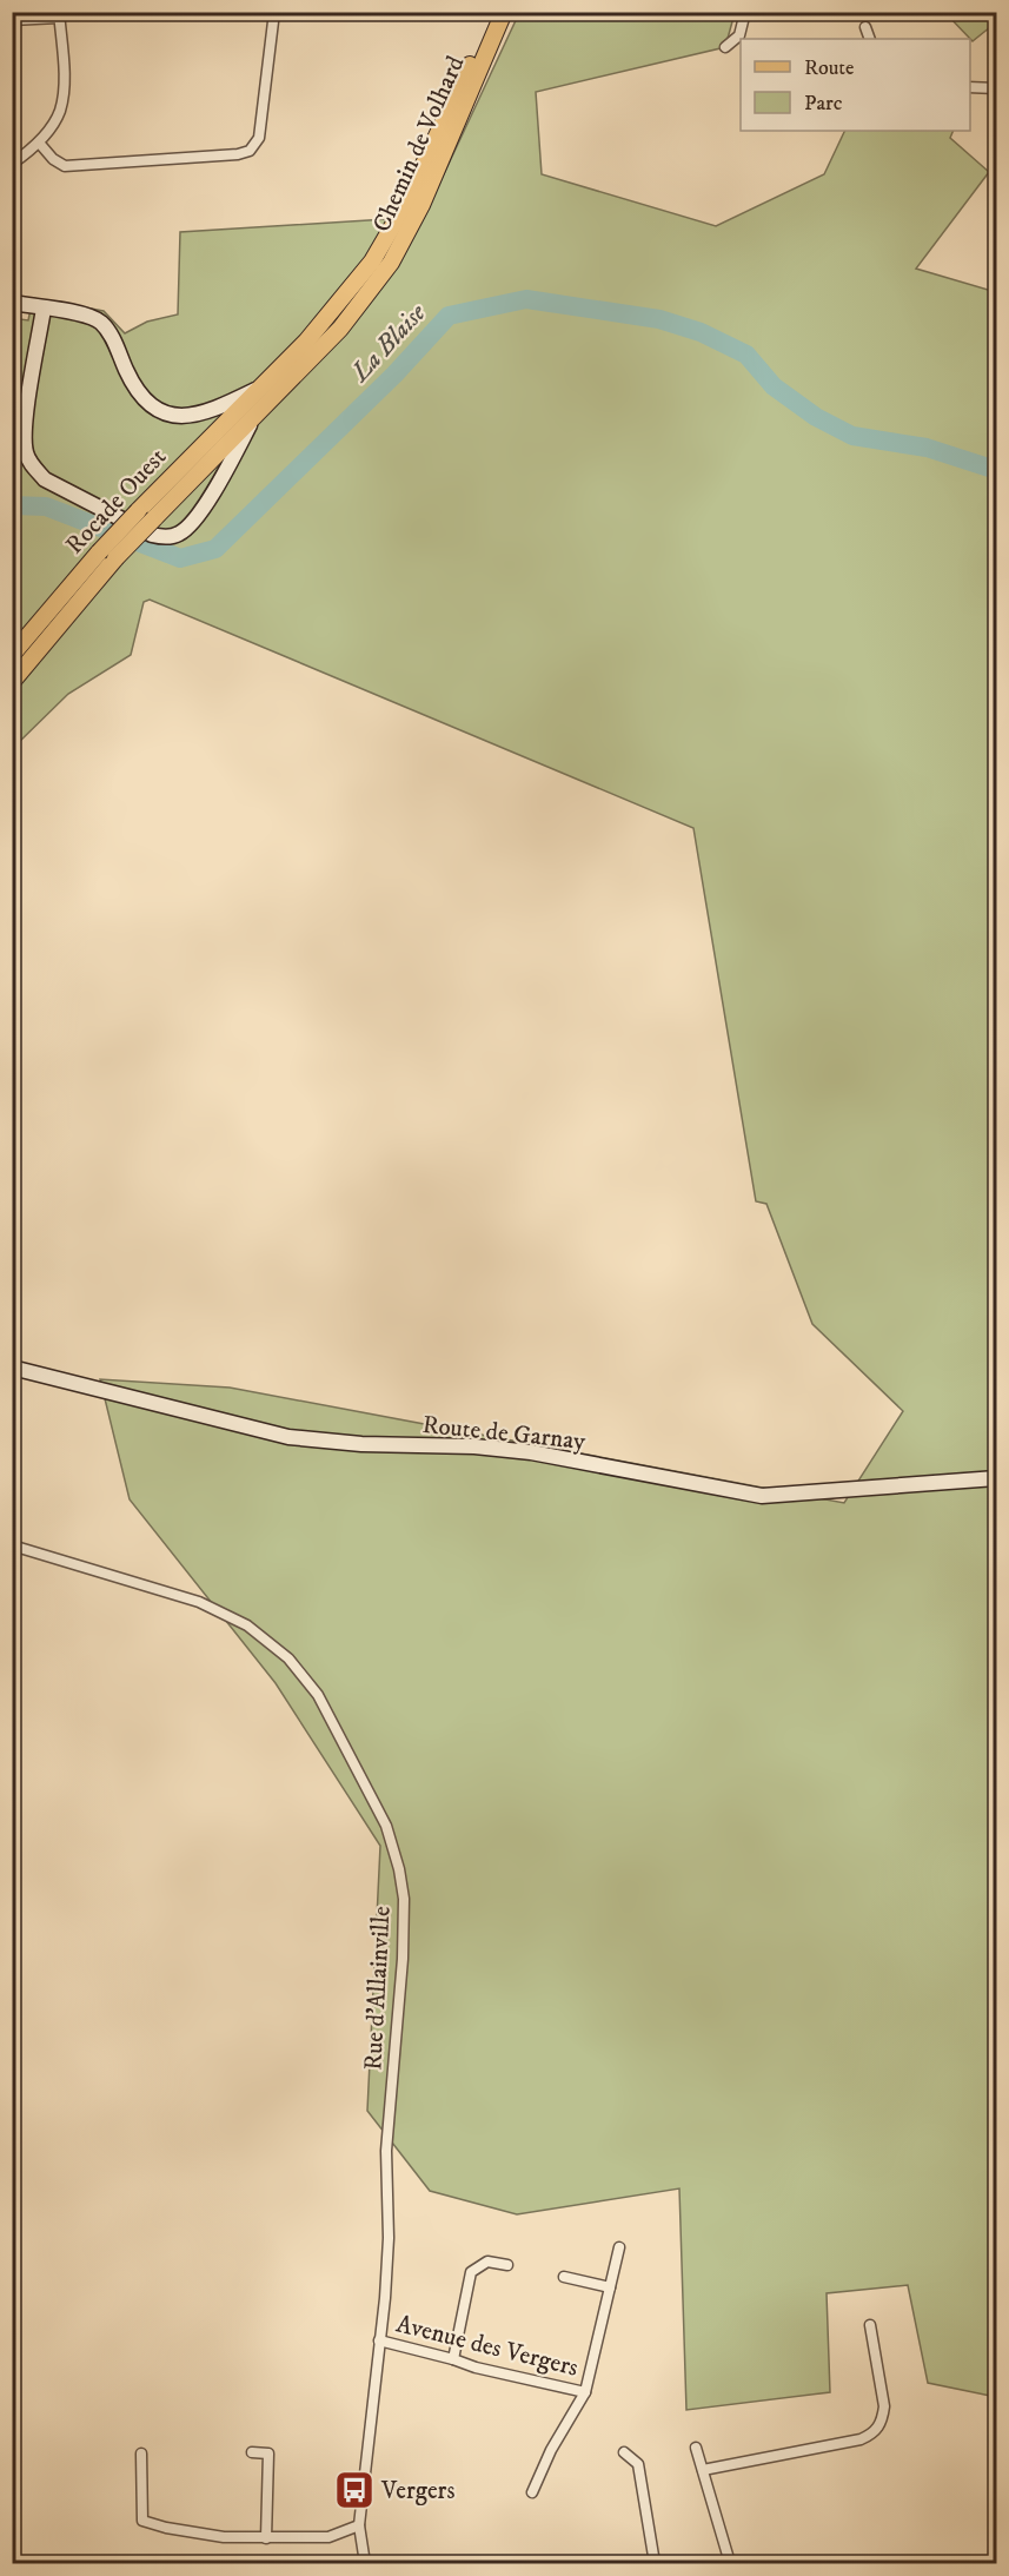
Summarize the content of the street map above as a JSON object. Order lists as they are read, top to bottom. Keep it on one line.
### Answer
{"streets":{"main road":["Chemin de Volhard","Rocade Ouest"],"street":["Route de Garnay","Rue d'Allainville","Avenue des Vergers"]},"crossings":[["Chemin de Volhard","Rocade Ouest"],["Rue d'Allainville","Avenue des Vergers"]],"water":["La Blaise"],"places":{"bus stop":["Vergers"]},"legend":["Route","Parc"]}
